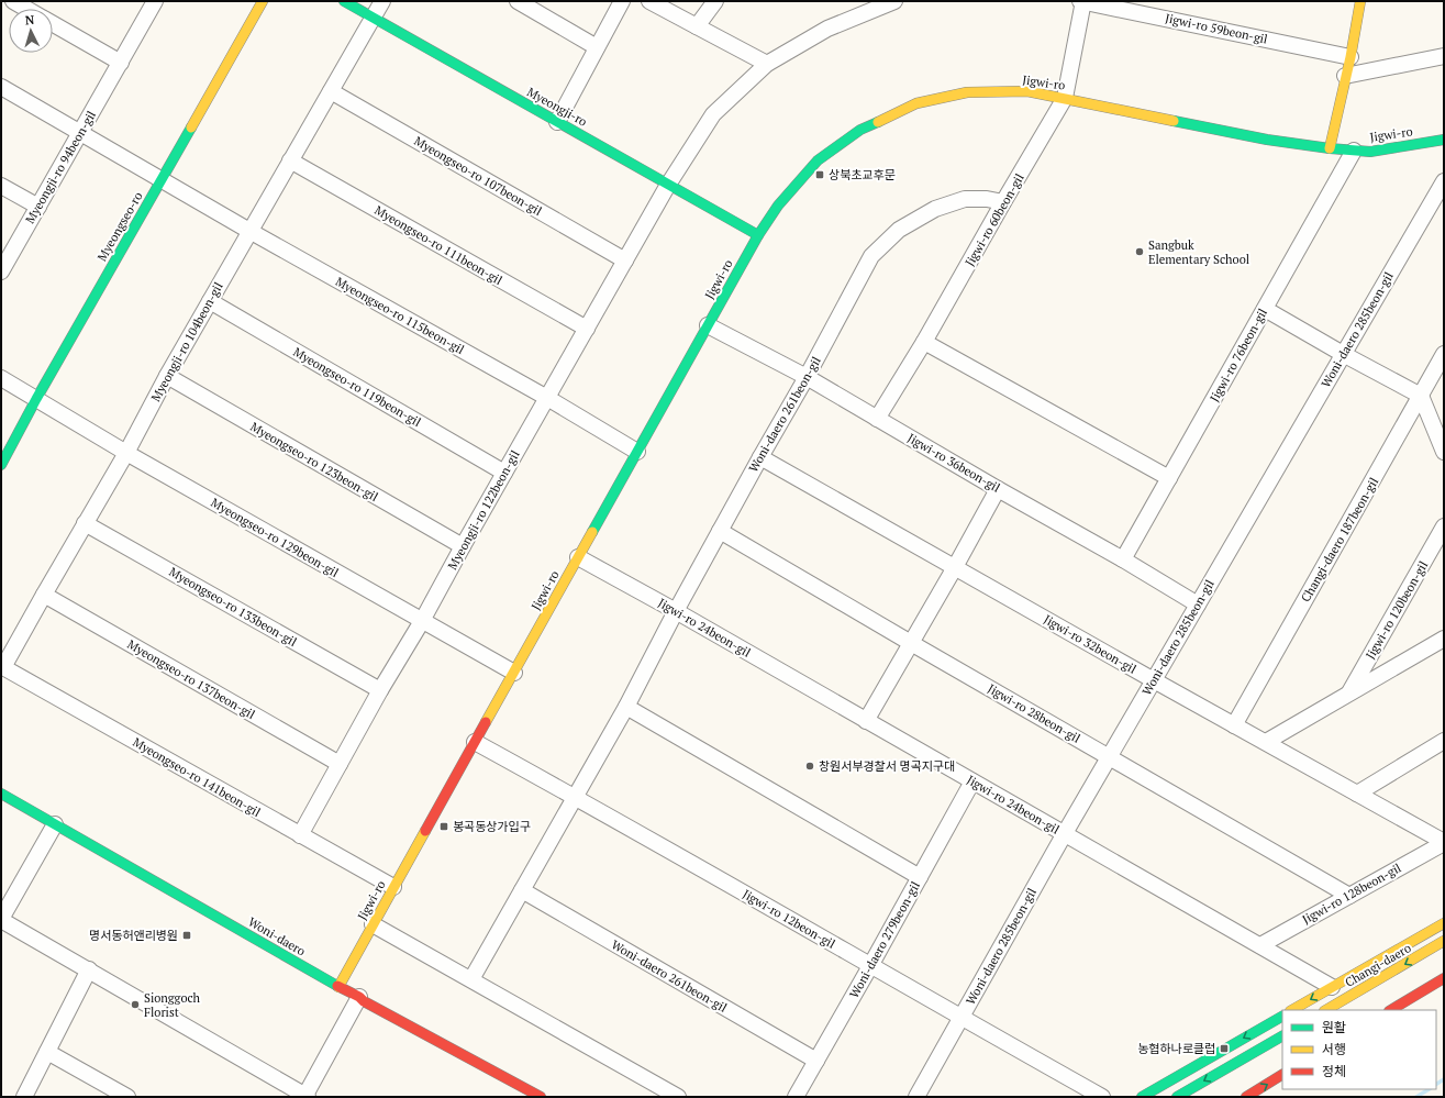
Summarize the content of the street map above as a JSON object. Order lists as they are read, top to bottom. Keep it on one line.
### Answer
{"streets":{"street":["Jigwi-ro 59beon-gil","Jigwi-ro","Myeongji-ro","Myeongji-ro 94beon-gil","Myeongseo-ro 107beon-gil","Jigwi-ro 60beon-gil","Myeongseo-ro","Myeongseo-ro 111beon-gil","Myeongseo-ro 115beon-gil","Woni-daero 285beon-gil","Myeongji-ro 104beon-gil","Jigwi-ro 76beon-gil","Myeongseo-ro 119beon-gil","Woni-daero 261beon-gil","Myeongseo-ro 123beon-gil","Jigwi-ro 36beon-gil","Myeongji-ro 122beon-gil","Myeongseo-ro 129beon-gil","Changi-daero 187beon-gil","Myeongseo-ro 133beon-gil","Jigwi-ro 120beon-gil","Jigwi-ro 24beon-gil","Jigwi-ro 32beon-gil","Myeongseo-ro 137beon-gil","Jigwi-ro 28beon-gil","Myeongseo-ro 141beon-gil","Jigwi-ro 128beon-gil","Jigwi-ro 12beon-gil","Woni-daero","Woni-daero 279beon-gil","Changi-daero"]},"crossings":[["Jigwi-ro 59beon-gil","Jigwi-ro"],["Jigwi-ro 59beon-gil","Jigwi-ro 60beon-gil"],["Jigwi-ro","Myeongji-ro"],["Jigwi-ro","Jigwi-ro 60beon-gil"],["Jigwi-ro","Myeongseo-ro 115beon-gil"],["Jigwi-ro","Jigwi-ro 76beon-gil"],["Jigwi-ro","Jigwi-ro 36beon-gil"],["Jigwi-ro","Myeongseo-ro 129beon-gil"],["Jigwi-ro","Jigwi-ro 24beon-gil"],["Jigwi-ro","Myeongseo-ro 141beon-gil"],["Jigwi-ro","Jigwi-ro 12beon-gil"],["Jigwi-ro","Woni-daero"],["Myeongji-ro","Myeongji-ro 104beon-gil"],["Myeongji-ro","Myeongji-ro 122beon-gil"],["Myeongji-ro 94beon-gil","Myeongseo-ro 115beon-gil"],["Myeongseo-ro 107beon-gil","Myeongji-ro 104beon-gil"],["Myeongseo-ro 107beon-gil","Myeongji-ro 122beon-gil"],["Jigwi-ro 60beon-gil","Woni-daero 261beon-gil"],["Jigwi-ro 60beon-gil","Jigwi-ro 36beon-gil"],["Myeongseo-ro","Myeongseo-ro 115beon-gil"],["Myeongseo-ro","Myeongseo-ro 129beon-gil"],["Myeongseo-ro 111beon-gil","Myeongji-ro 104beon-gil"],["Myeongseo-ro 111beon-gil","Myeongji-ro 122beon-gil"],["Myeongseo-ro 115beon-gil","Myeongji-ro 104beon-gil"],["Myeongseo-ro 115beon-gil","Myeongji-ro 122beon-gil"],["Woni-daero 285beon-gil","Jigwi-ro 36beon-gil"],["Woni-daero 285beon-gil","Jigwi-ro 24beon-gil"],["Woni-daero 285beon-gil","Jigwi-ro 32beon-gil"],["Woni-daero 285beon-gil","Jigwi-ro 28beon-gil"],["Woni-daero 285beon-gil","Jigwi-ro 12beon-gil"],["Myeongji-ro 104beon-gil","Myeongseo-ro 119beon-gil"],["Myeongji-ro 104beon-gil","Myeongseo-ro 123beon-gil"],["Myeongji-ro 104beon-gil","Myeongseo-ro 129beon-gil"],["Myeongji-ro 104beon-gil","Myeongseo-ro 133beon-gil"],["Myeongji-ro 104beon-gil","Myeongseo-ro 137beon-gil"],["Myeongji-ro 104beon-gil","Myeongseo-ro 141beon-gil"],["Jigwi-ro 76beon-gil","Jigwi-ro 36beon-gil"],["Myeongseo-ro 119beon-gil","Myeongji-ro 122beon-gil"],["Woni-daero 261beon-gil","Jigwi-ro 36beon-gil"],["Woni-daero 261beon-gil","Jigwi-ro 24beon-gil"],["Woni-daero 261beon-gil","Jigwi-ro 32beon-gil"],["Woni-daero 261beon-gil","Jigwi-ro 28beon-gil"],["Woni-daero 261beon-gil","Jigwi-ro 12beon-gil"],["Woni-daero 261beon-gil","Woni-daero 279beon-gil"],["Myeongseo-ro 123beon-gil","Myeongji-ro 122beon-gil"],["Myeongji-ro 122beon-gil","Myeongseo-ro 129beon-gil"],["Myeongji-ro 122beon-gil","Myeongseo-ro 133beon-gil"],["Myeongji-ro 122beon-gil","Myeongseo-ro 137beon-gil"],["Myeongji-ro 122beon-gil","Myeongseo-ro 141beon-gil"],["Changi-daero 187beon-gil","Jigwi-ro 32beon-gil"],["Jigwi-ro 120beon-gil","Jigwi-ro 32beon-gil"],["Jigwi-ro 24beon-gil","Jigwi-ro 128beon-gil"],["Jigwi-ro 24beon-gil","Woni-daero 279beon-gil"],["Jigwi-ro 32beon-gil","Jigwi-ro 128beon-gil"],["Jigwi-ro 28beon-gil","Jigwi-ro 128beon-gil"],["Jigwi-ro 12beon-gil","Woni-daero 279beon-gil"]],"places":{"transit":["상북초교후문","봉곡동상가입구","명서동허앤리병원","농협하나로클럽"],"other":["Sangbuk Elementary School","창원서부경찰서 명곡지구대","Sionggoch Florist"]},"legend":["원활","서행","정체"],"north":"top"}
